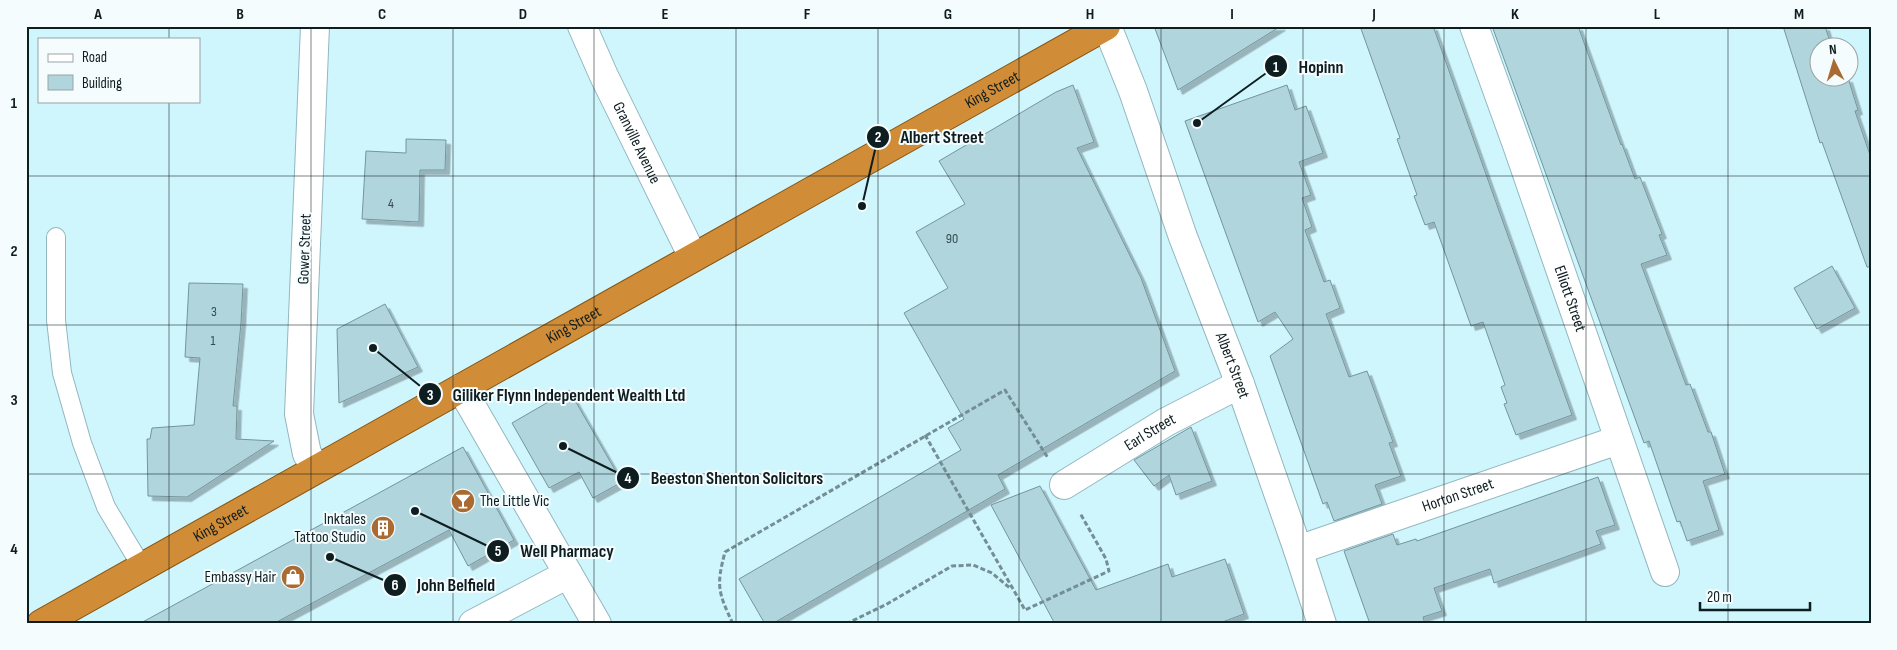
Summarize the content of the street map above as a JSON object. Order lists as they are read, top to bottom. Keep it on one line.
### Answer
{"streets":{"highway":["King Street"],"street":["Granville Avenue","Gower Street","Elliott Street","Albert Street","Earl Street","Horton Street"]},"crossings":[["King Street","Granville Avenue"],["King Street","Gower Street"],["King Street","Albert Street"],["Elliott Street","Horton Street"],["Albert Street","Earl Street"],["Albert Street","Horton Street"]],"places":{"other":["Hopinn","Albert Street","Giliker Flynn Independent Wealth Ltd","Beeston Shenton Solicitors","Well Pharmacy","John Belfield"],"bar":["The Little Vic"],"building":["Inktales Tattoo Studio"],"shop":["Embassy Hair"]},"house_numbers":["4","90","3","1"],"legend":["Road","Building"],"scale_bar":"20 m","north":"top","grid":{"columns":["A","B","C","D","E","F","G","H","I","J","K","L","M"],"rows":["1","2","3","4"]}}
